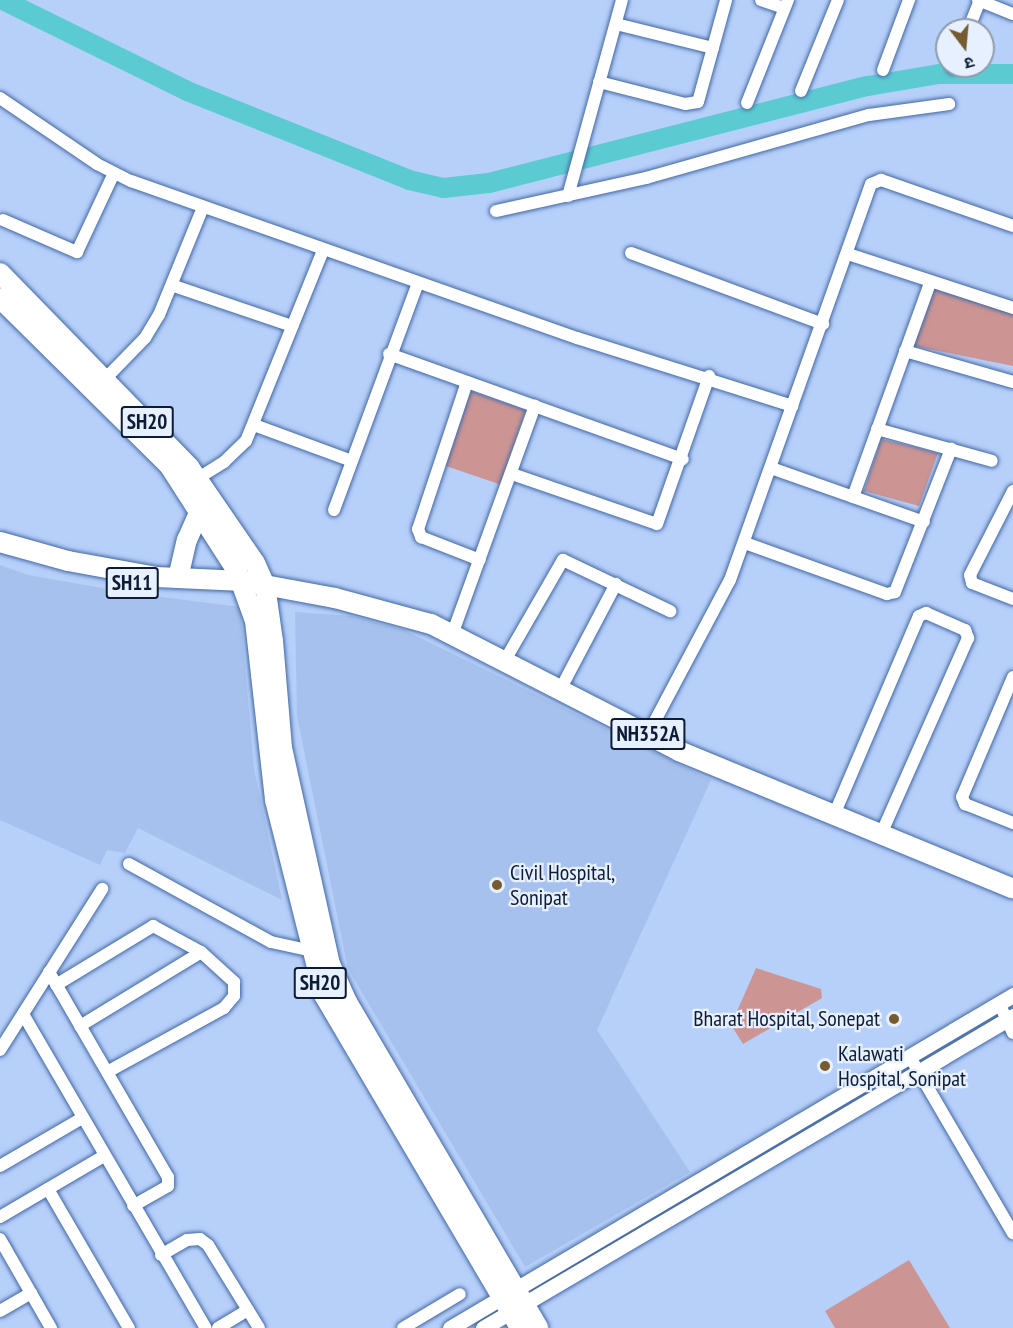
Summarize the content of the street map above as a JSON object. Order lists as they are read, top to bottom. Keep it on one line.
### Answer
{"streets":{"main road":["SH20","SH11","NH352A"]},"crossings":[["SH20","SH11"],["SH20","NH352A"],["SH11","NH352A"]],"places":["Civil Hospital, Sonipat","Bharat Hospital, Sonepat","Kalawati Hospital, Sonipat"],"north":"bottom"}
